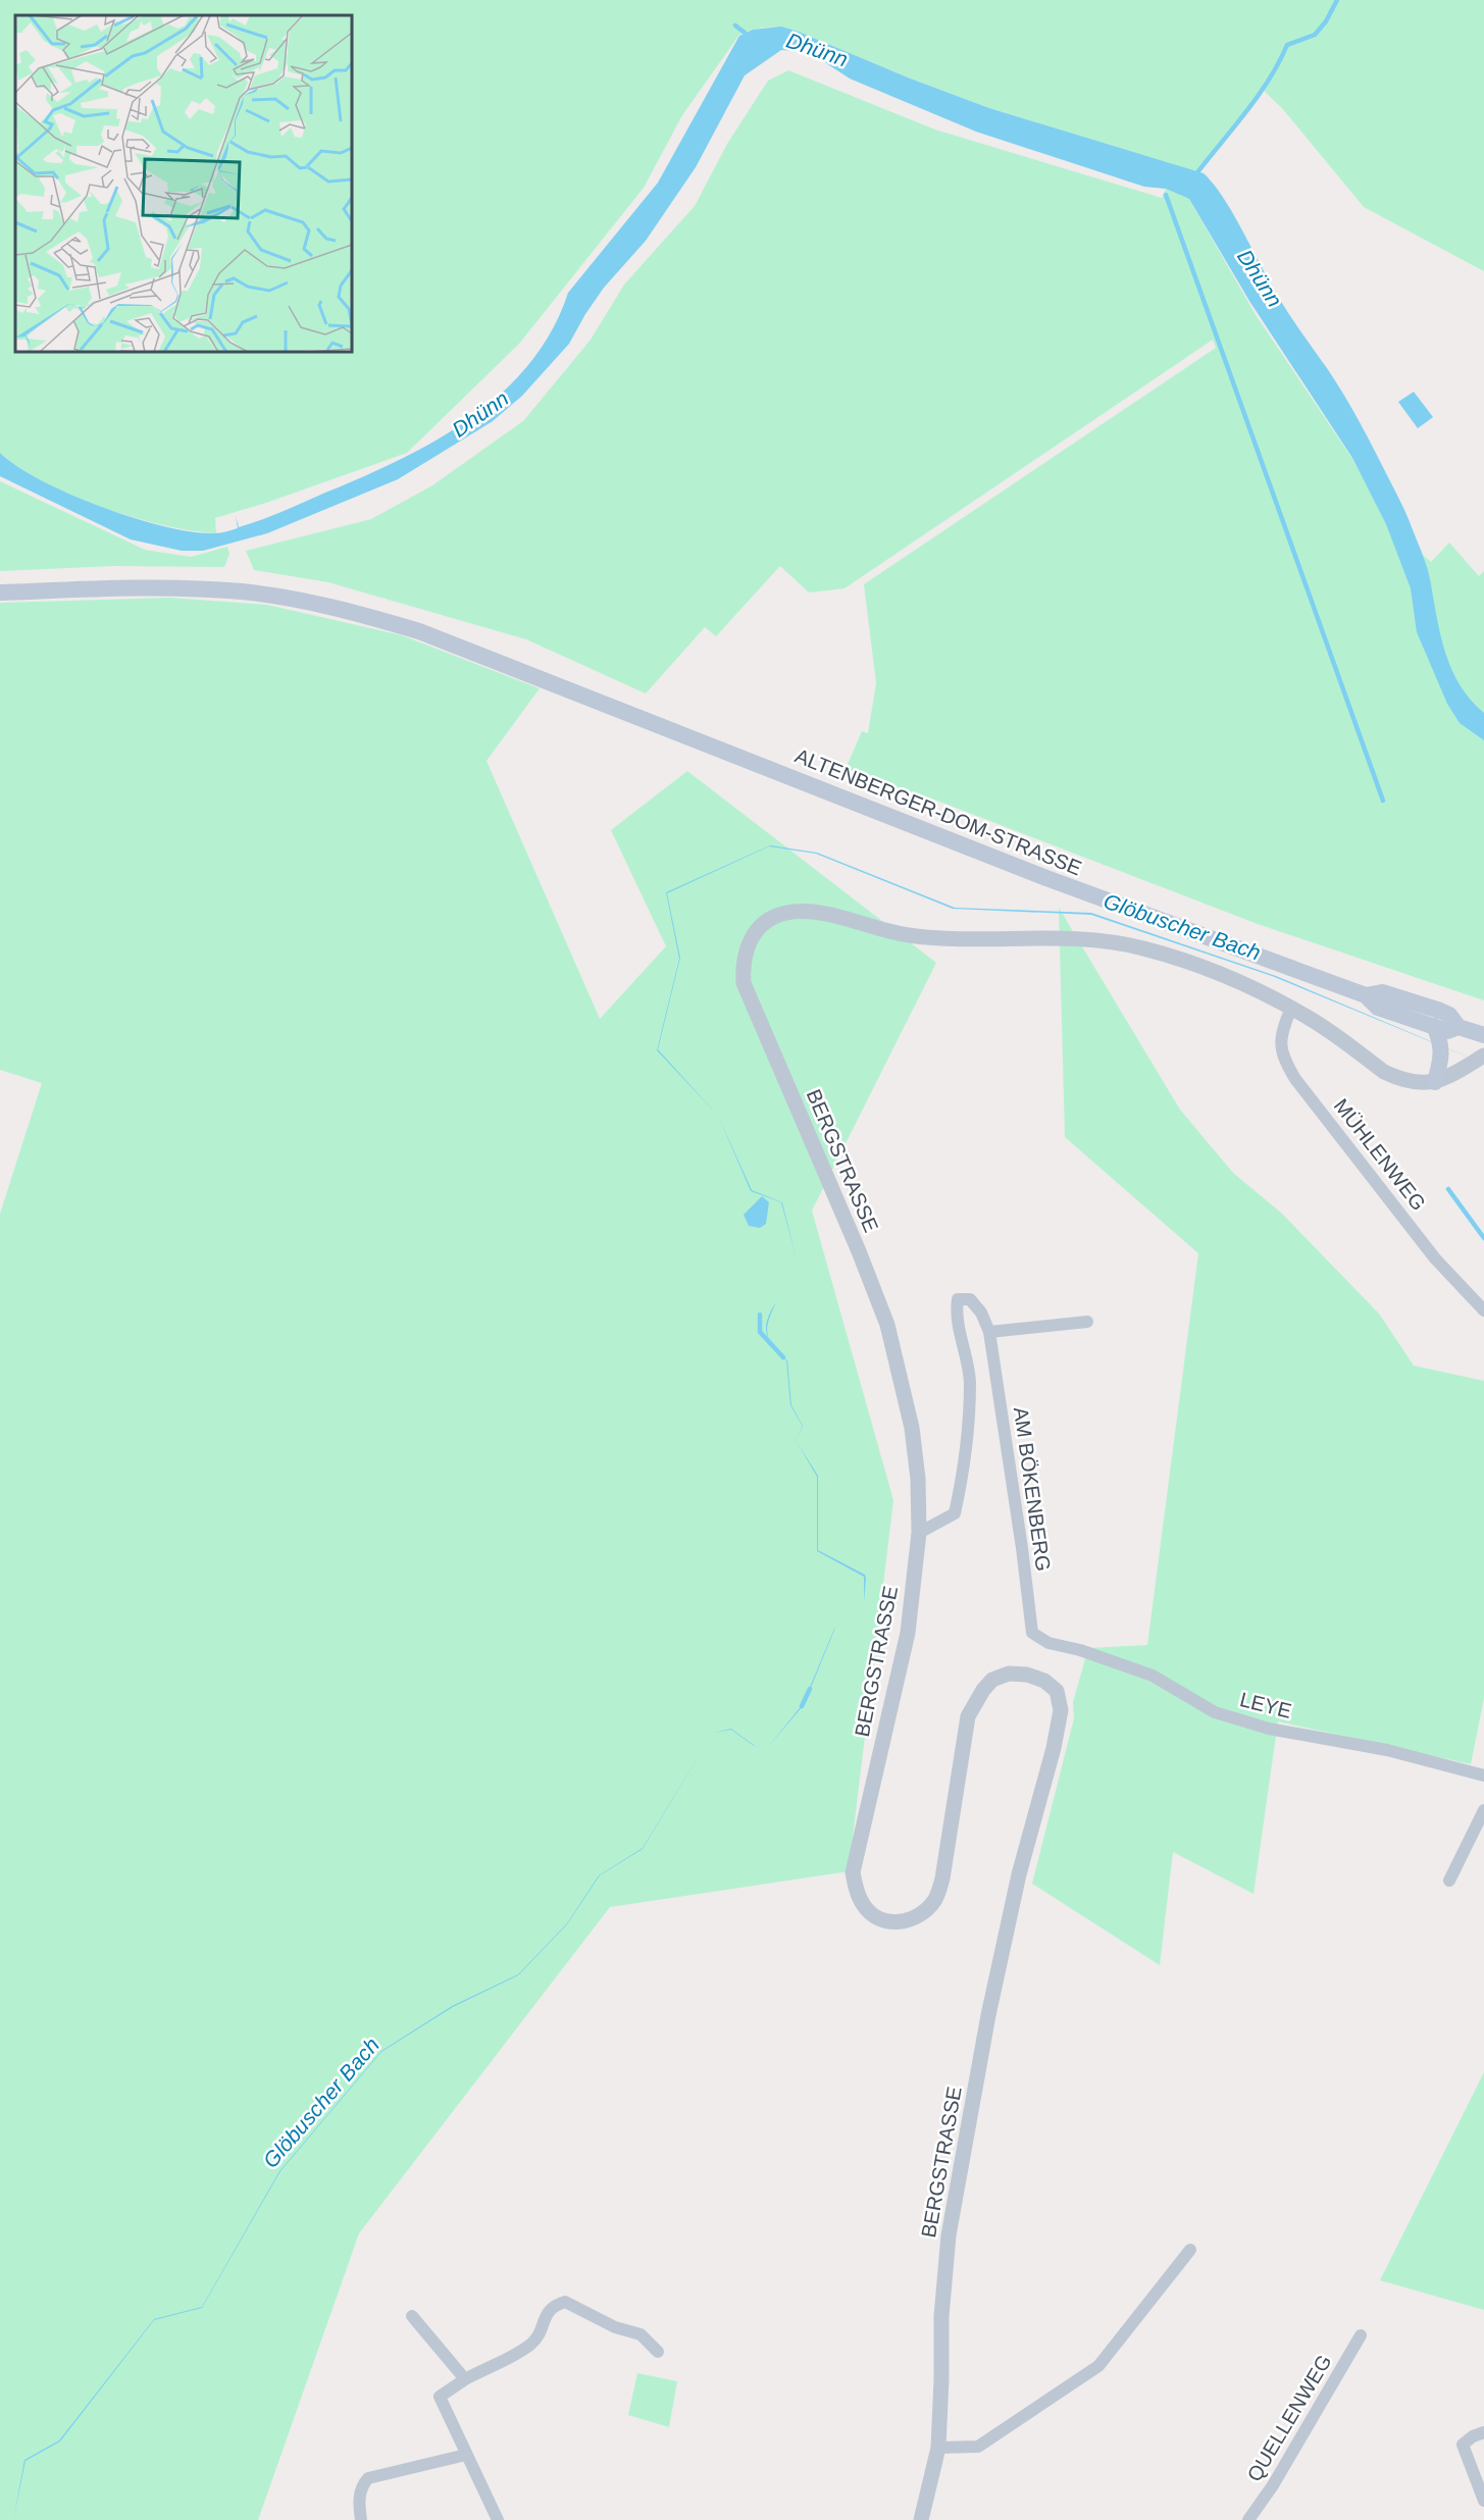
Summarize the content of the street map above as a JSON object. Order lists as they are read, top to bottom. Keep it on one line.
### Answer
{"streets":{"main road":["ALTENBERGER-DOM-STRASSE"],"street":["MÜHLENWEG","BERGSTRASSE","AM BÖKENBERG","LEYE","QUELLENWEG"]},"crossings":[["MÜHLENWEG","BERGSTRASSE"],["BERGSTRASSE","AM BÖKENBERG"],["AM BÖKENBERG","LEYE"]],"water":["Dhünn","Glöbuscher Bach"]}
